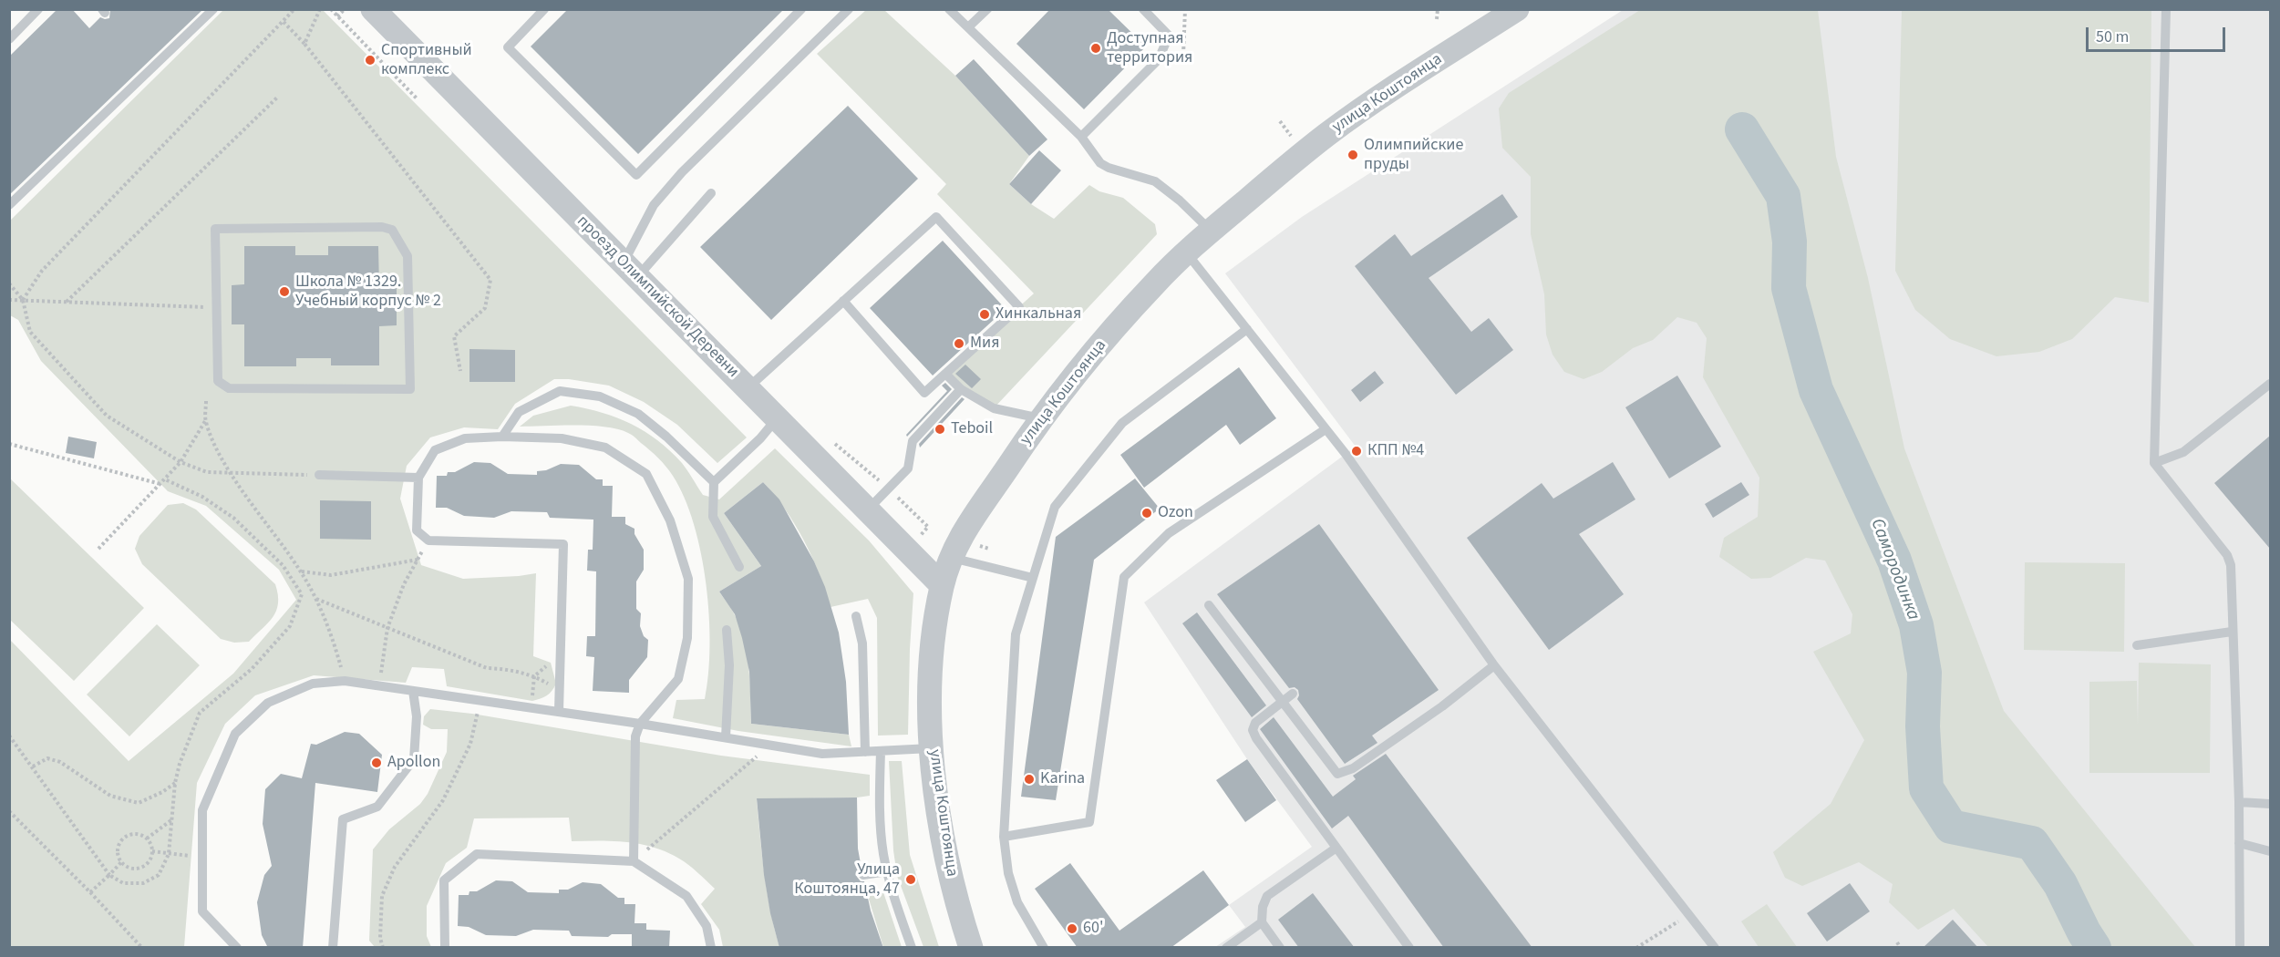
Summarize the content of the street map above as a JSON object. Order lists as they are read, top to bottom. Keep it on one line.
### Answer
{"streets":{"street":["улица Коштоянца","проезд Олимпийской Деревни"]},"crossings":[["улица Коштоянца","проезд Олимпийской Деревни"]],"water":["Самородинка"],"places":["Доступная территория","Спортивный комплекс","Олимпийские пруды","Школа № 1329. Учебный корпус № 2","Хинкальная","Мия","Teboil","КПП №4","Ozon","Apollon","Karina","Улица Коштоянца, 47","60'"],"scale_bar":"50 m"}
